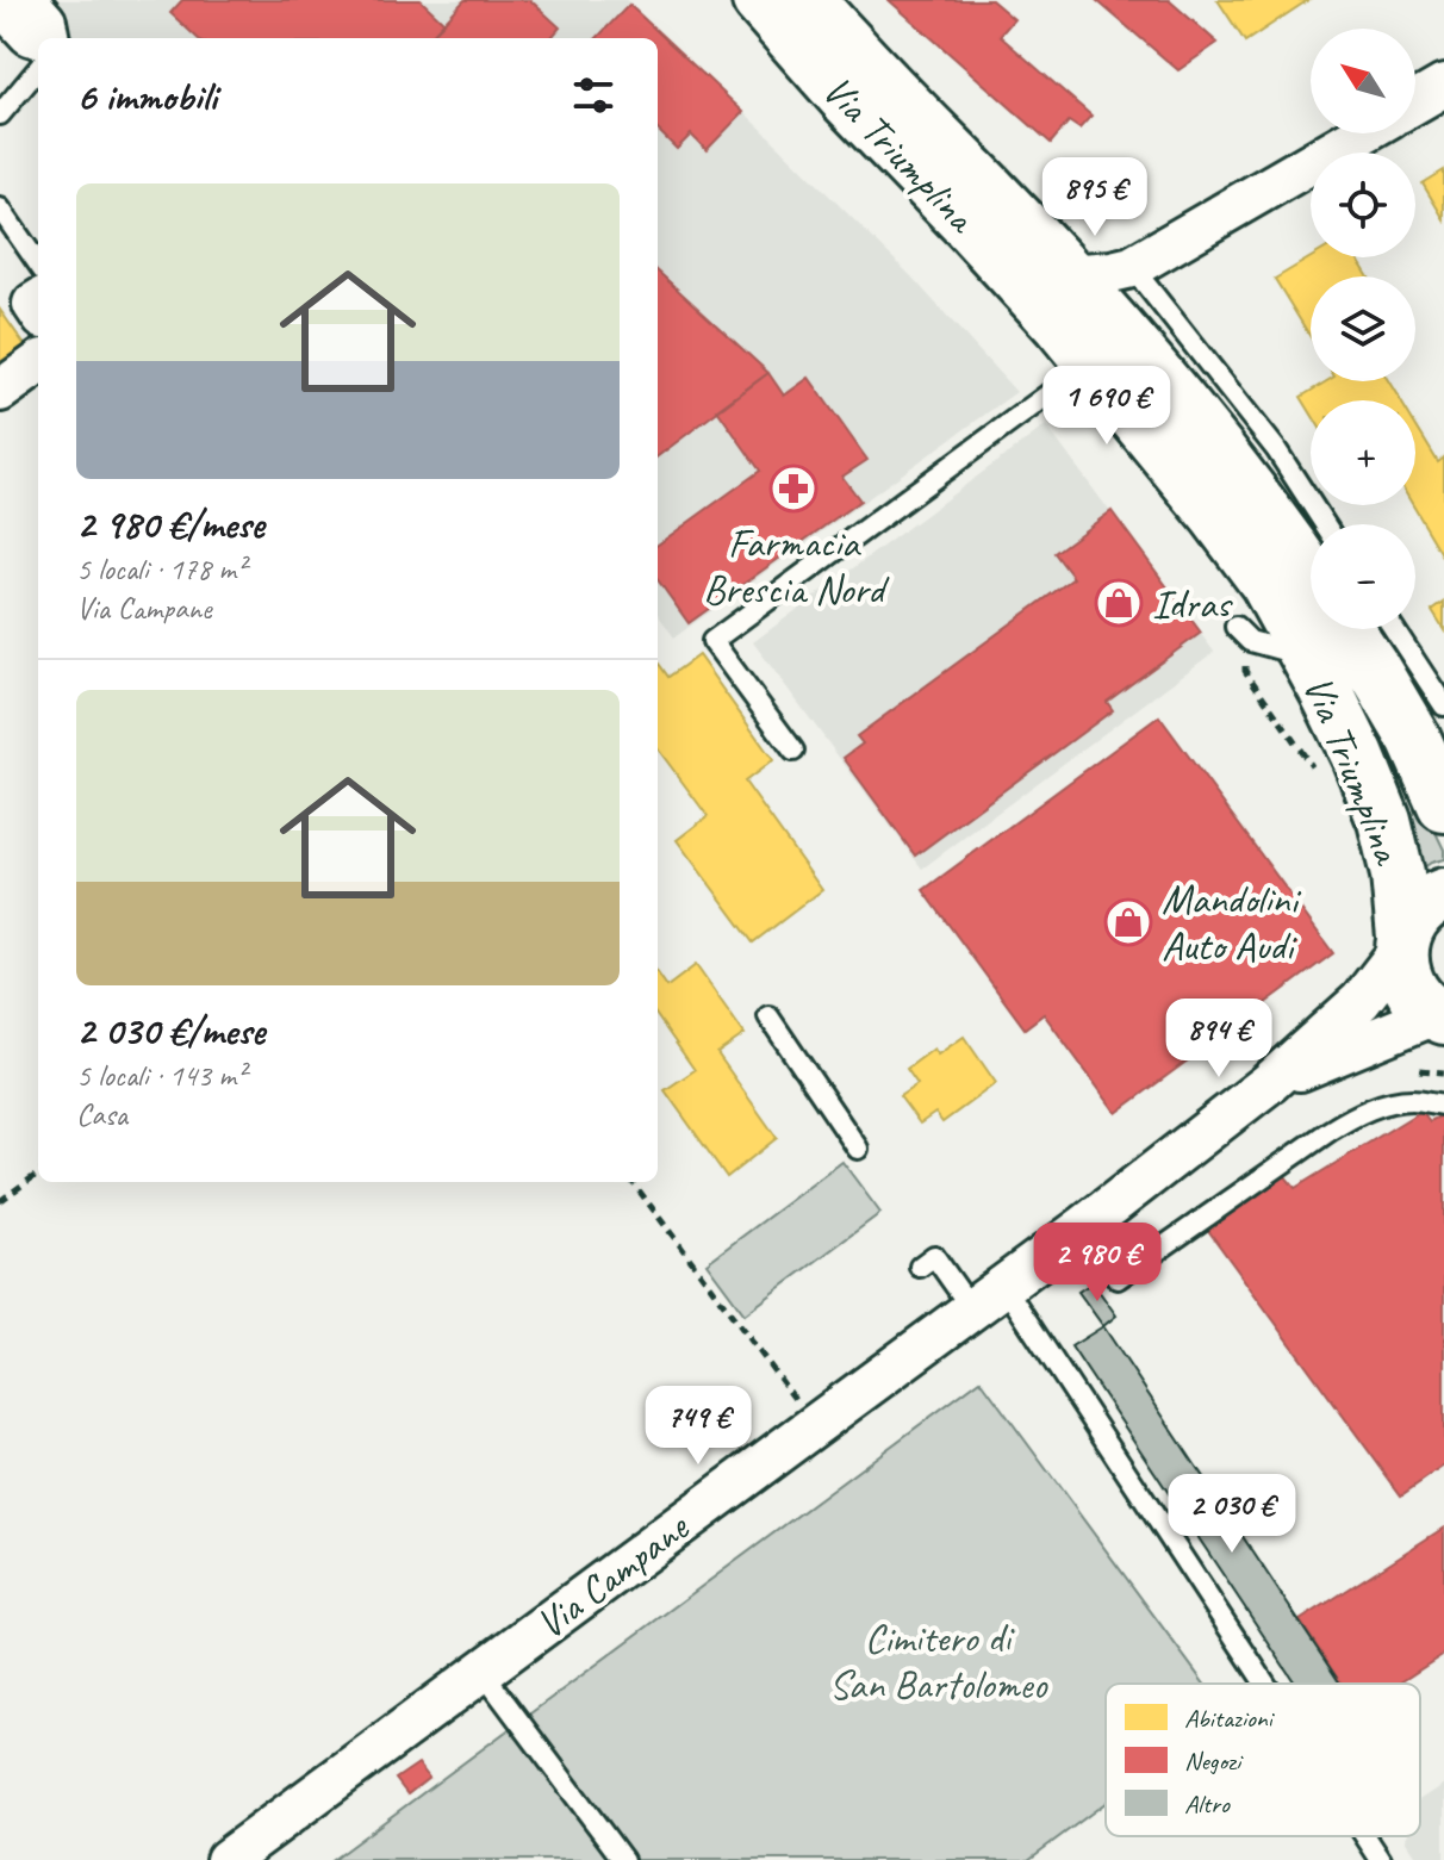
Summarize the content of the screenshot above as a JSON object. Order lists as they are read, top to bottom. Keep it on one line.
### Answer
{"streets":{"main road":["Via Triumplina"],"street":["Via Campane"]},"crossings":[["Via Triumplina","Via Campane"]],"parks":["Cimitero di San Bartolomeo"],"places":{"pharmacy":["Farmacia Brescia Nord"],"shop":["Idras","Mandolini Auto Audi"]},"legend":["Abitazioni","Negozi","Altro"],"north":"top left","page":{"map_buttons":["+","−"],"heading":"6 immobili","list":[{"name":"2 980 €/mese","note":"5 locali · 178 m² · Via Campane"},{"name":"2 030 €/mese","note":"5 locali · 143 m² · Casa"}],"price":["895 €","1 690 €","894 €","2 980 €","749 €","2 030 €"]}}
